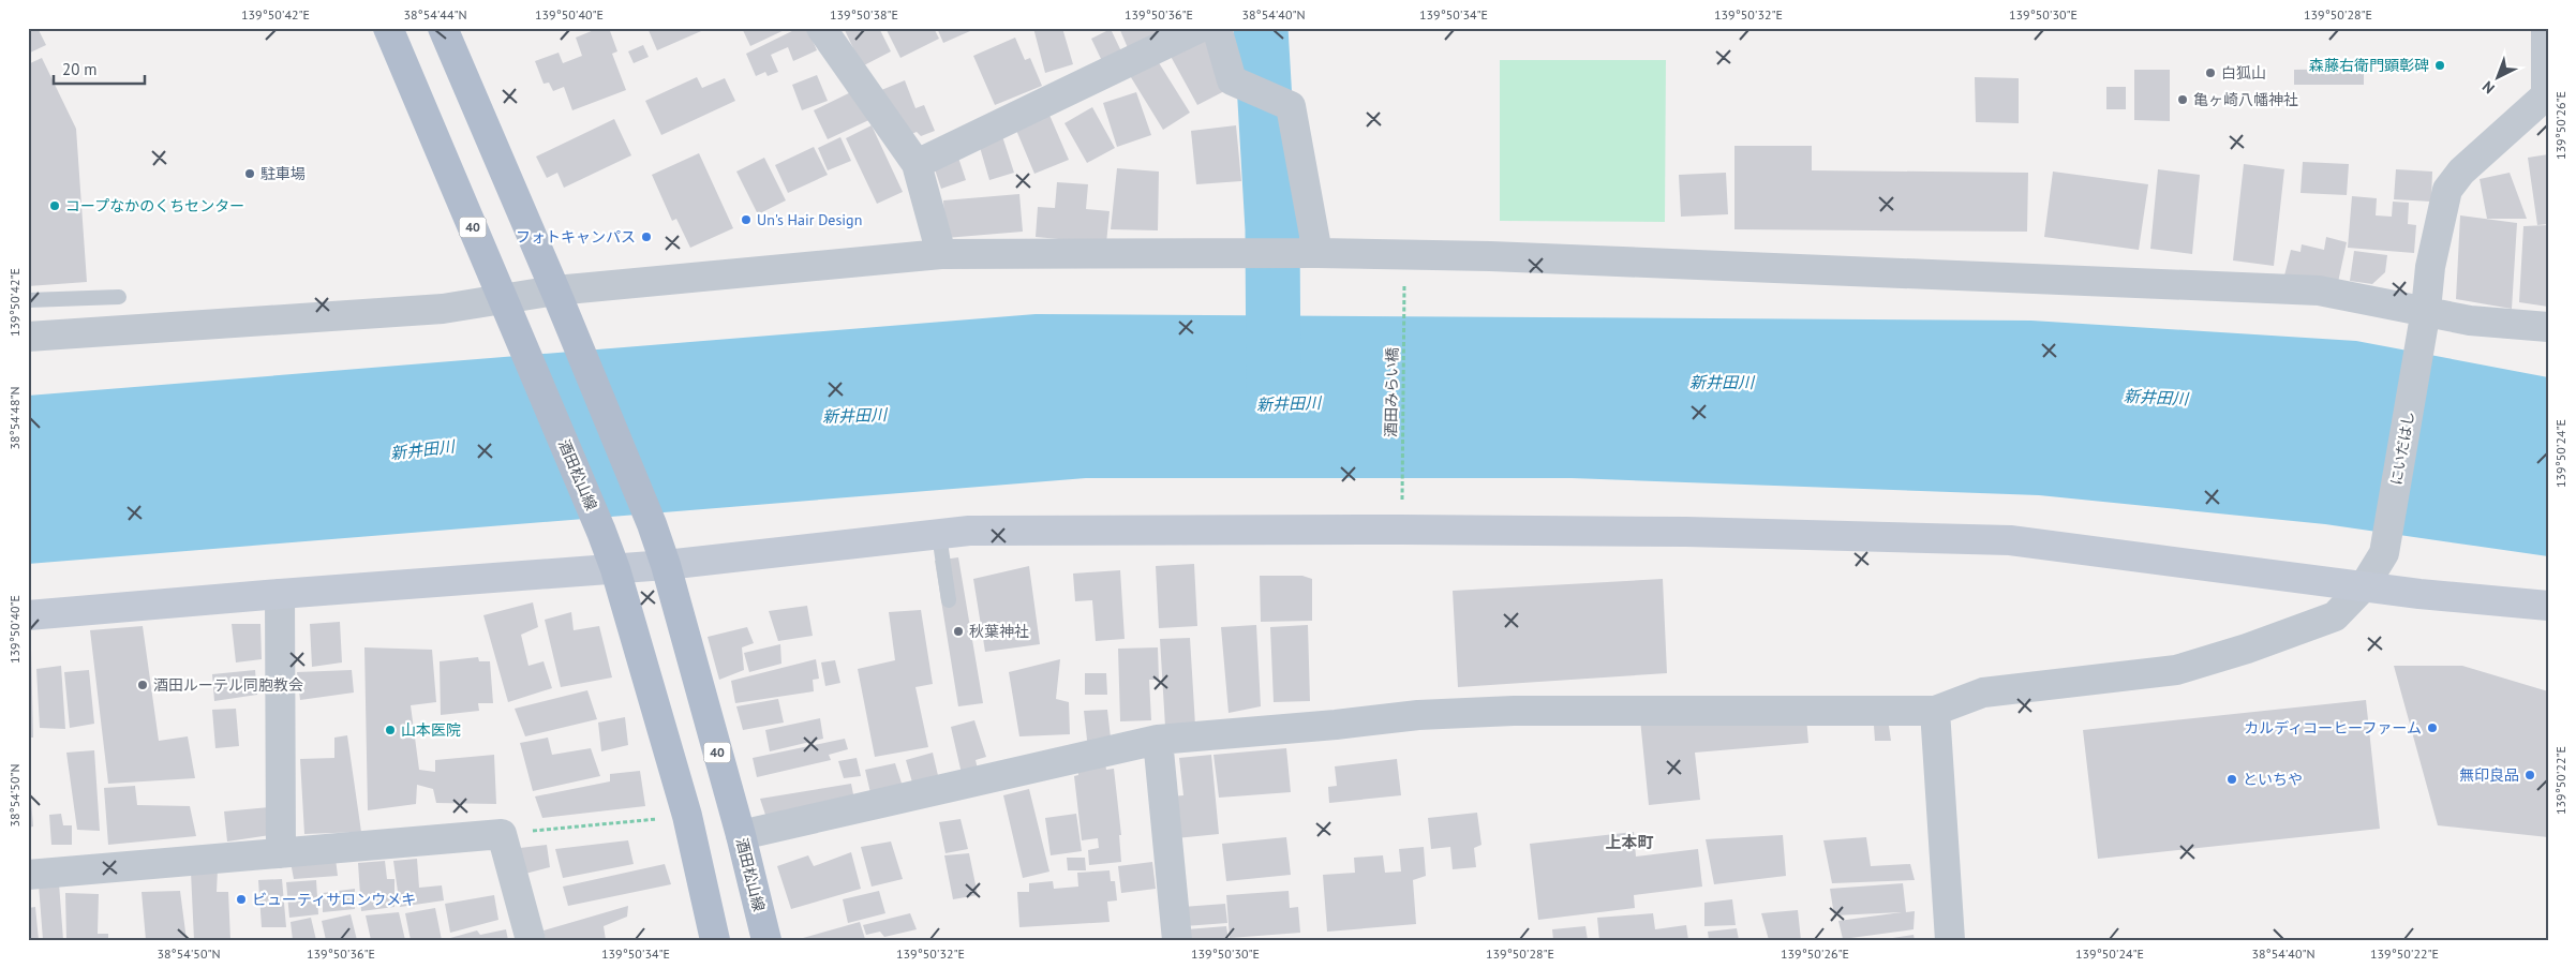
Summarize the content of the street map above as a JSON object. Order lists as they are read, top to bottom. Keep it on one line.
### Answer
{"streets":{"main road":["40","酒田松山線"],"street":["にいだはし"],"path":["酒田みらい橋"]},"districts":["上本町"],"water":["新井田川"],"places":["森藤右衛門顕彰碑","白狐山","亀ヶ崎八幡神社","駐車場","コープなかのくちセンター","Un's Hair Design","フォトキャンパス","秋葉神社","酒田ルーテル同胞教会","カルディコーヒーファーム","山本医院","無印良品","といちや","ビューティサロンウメキ"],"scale_bar":"20 m","north":"bottom left","coordinates":["139°50'42\"E","38°54'44\"N","139°50'40\"E","139°50'38\"E","139°50'36\"E","38°54'40\"N","139°50'34\"E","139°50'32\"E","139°50'30\"E","139°50'28\"E","139°50'26\"E","38°54'48\"N","139°50'24\"E","139°50'22\"E","38°54'50\"N"]}
